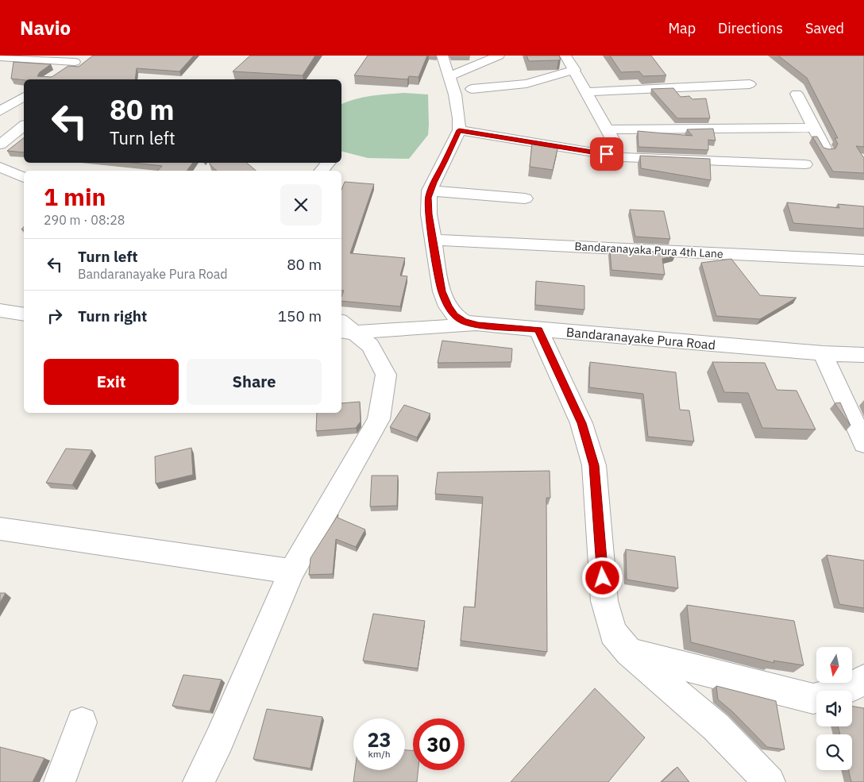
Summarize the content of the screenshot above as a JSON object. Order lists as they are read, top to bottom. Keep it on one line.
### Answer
{"streets":{"street":["Bandaranayaka Pura 4th Lane","Bandaranayake Pura Road"]},"crossings":[["Bandaranayaka Pura 4th Lane","Bandaranayake Pura Road"]],"north":"bottom","page":{"header":"Navio","nav":["Map","Directions","Saved"],"turn":["80 m","Turn left"],"heading":["1 min","290 m · 08:28"],"list":[{"name":"Turn left","note":"Bandaranayake Pura Road","value":"80 m"},{"name":"Turn right","value":"150 m"}],"buttons":["Exit","Share"],"speed":"23 km/h","limit":"30"}}
